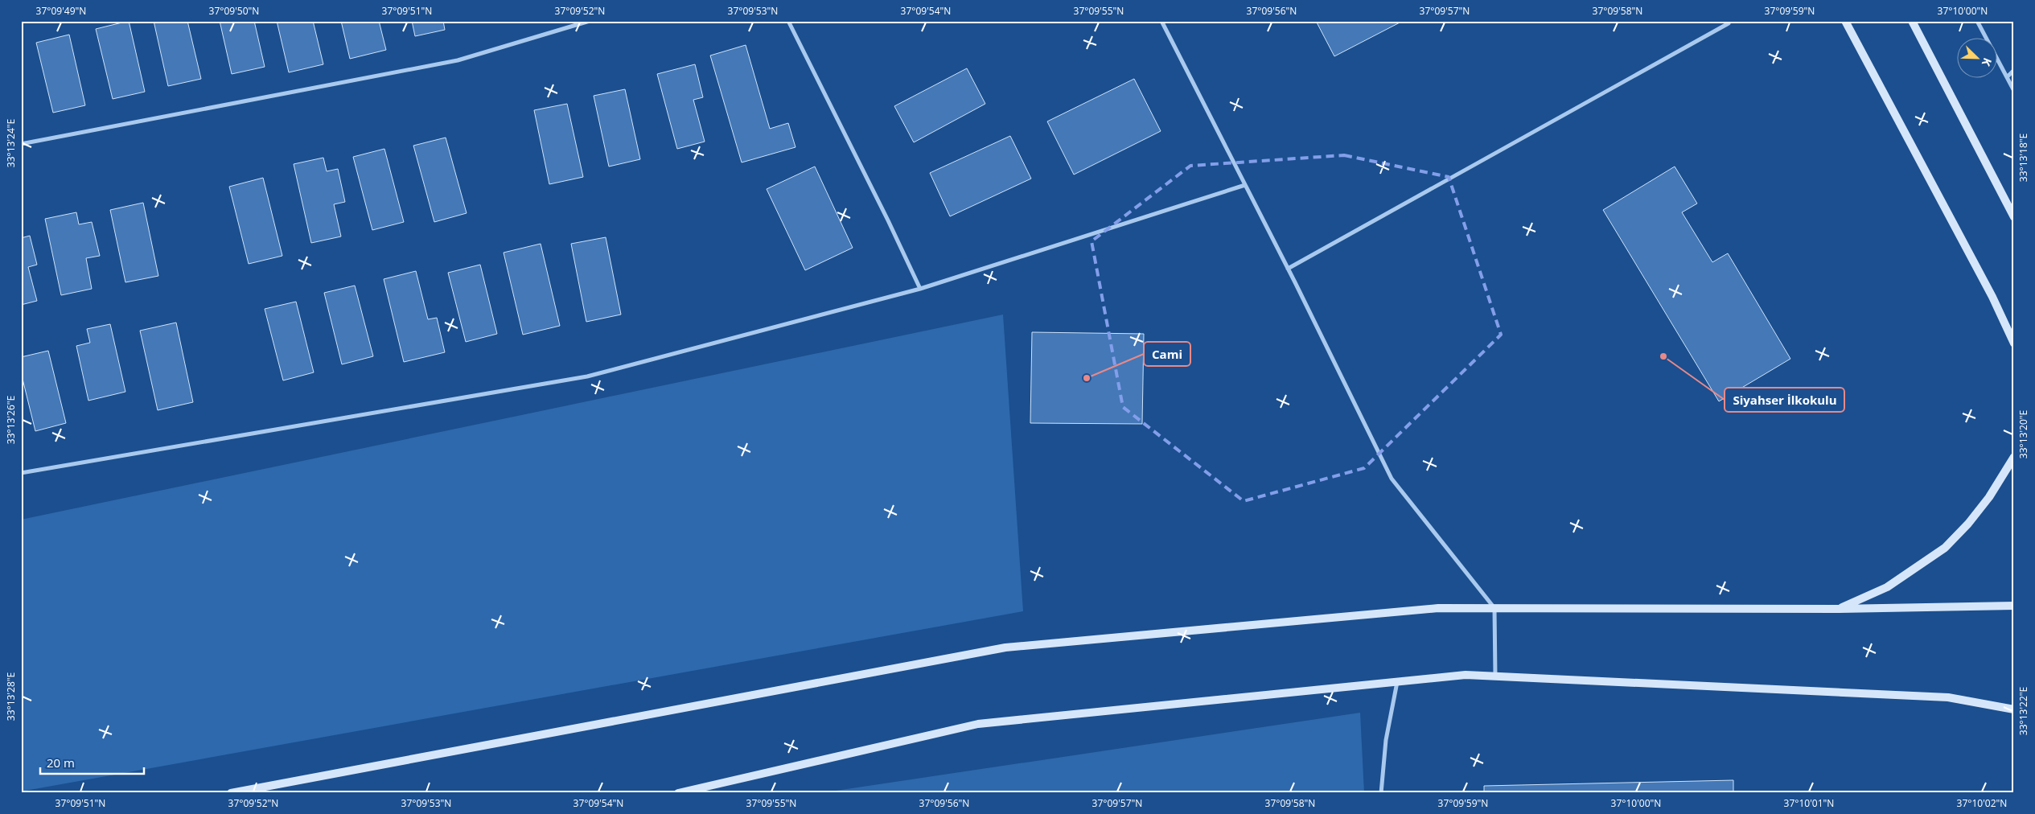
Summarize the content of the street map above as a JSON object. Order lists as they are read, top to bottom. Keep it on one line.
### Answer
{"places":["Siyahser İlkokulu","Cami"],"scale_bar":"20 m","north":"bottom right","coordinates":["37°09'49\"N","37°09'50\"N","37°09'51\"N","37°09'52\"N","37°09'53\"N","37°09'54\"N","37°09'55\"N","37°09'56\"N","37°09'57\"N","37°09'58\"N","37°09'59\"N","37°10'00\"N","33°13'24\"E","33°13'18\"E","33°13'26\"E","33°13'20\"E","33°13'28\"E","33°13'22\"E","37°10'01\"N","37°10'02\"N"]}
